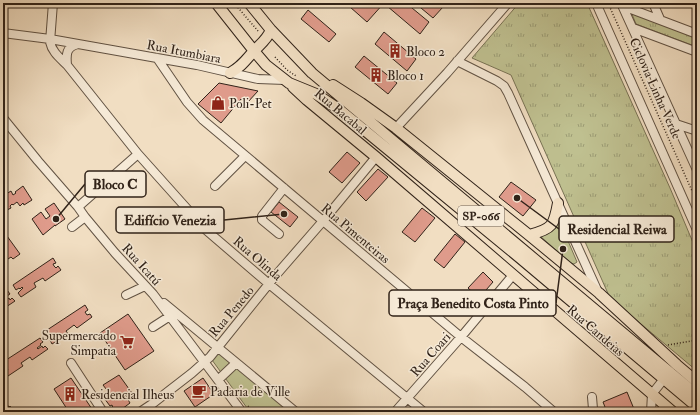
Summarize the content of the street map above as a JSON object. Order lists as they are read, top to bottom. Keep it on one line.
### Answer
{"streets":{"main road":["Rua Bacabal","SP-066","Rua Candeias"],"street":["Rua Itumbiara","Rua Pimenteiras","Rua Olinda","Rua Icatú","Rua Penedo","Rua Coari"],"path":["Ciclovia Linha Verde"]},"crossings":[["Rua Itumbiara","Rua Bacabal"],["Rua Itumbiara","SP-066"],["Rua Itumbiara","Rua Pimenteiras"],["Rua Itumbiara","Rua Olinda"],["Rua Bacabal","SP-066"],["Rua Bacabal","Rua Penedo"],["Rua Bacabal","Rua Candeias"],["Rua Pimenteiras","Rua Penedo"],["Rua Pimenteiras","Rua Coari"],["Rua Olinda","Rua Penedo"],["Rua Olinda","Rua Coari"],["Rua Icatú","Rua Penedo"],["Rua Penedo","Rua Candeias"],["Rua Candeias","Rua Coari"]],"places":{"building":["Bloco 2","Bloco 1","Residencial Ilheus"],"shop":["Poli-Pet"],"other":["Residencial Reiwa","Edifício Venezia","Bloco C","Praça Benedito Costa Pinto"],"supermarket":["Supermercado Simpatia"],"cafe":["Padaria de Ville"]}}
